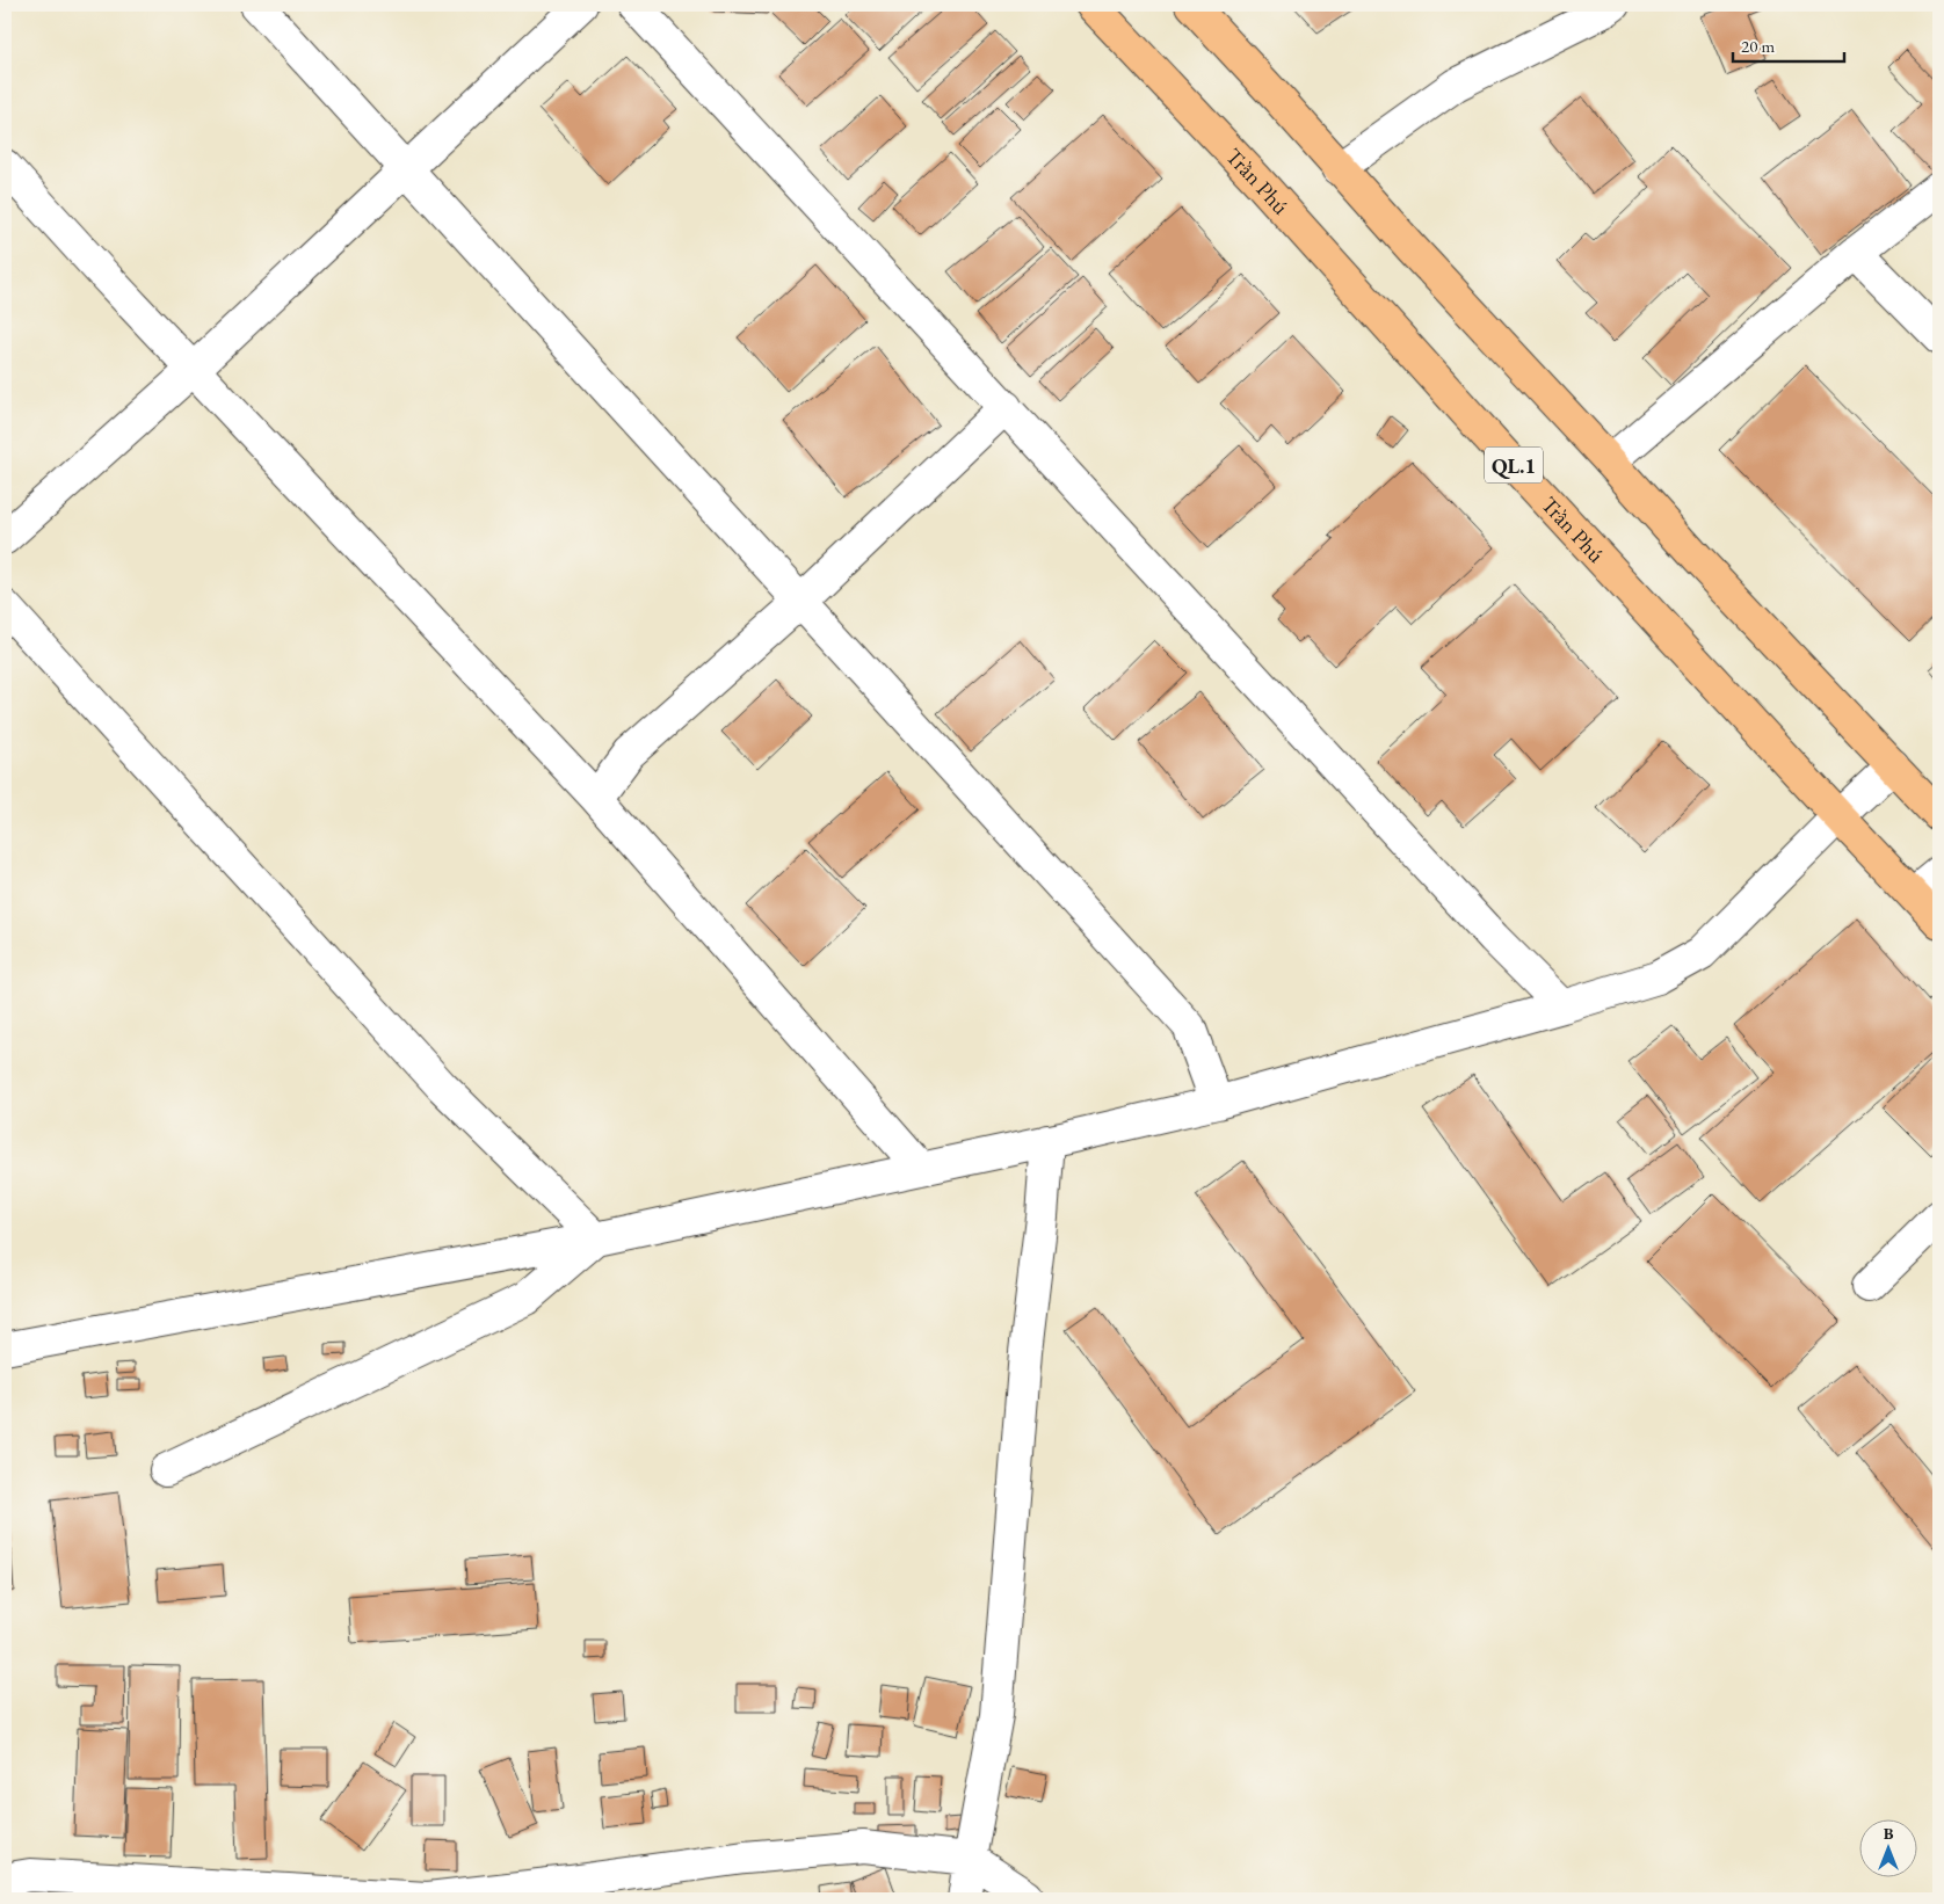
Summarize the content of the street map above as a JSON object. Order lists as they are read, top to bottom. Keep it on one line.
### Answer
{"streets":{"main road":["Trần Phú","QL.1"]},"scale_bar":"20 m","north":"top"}
